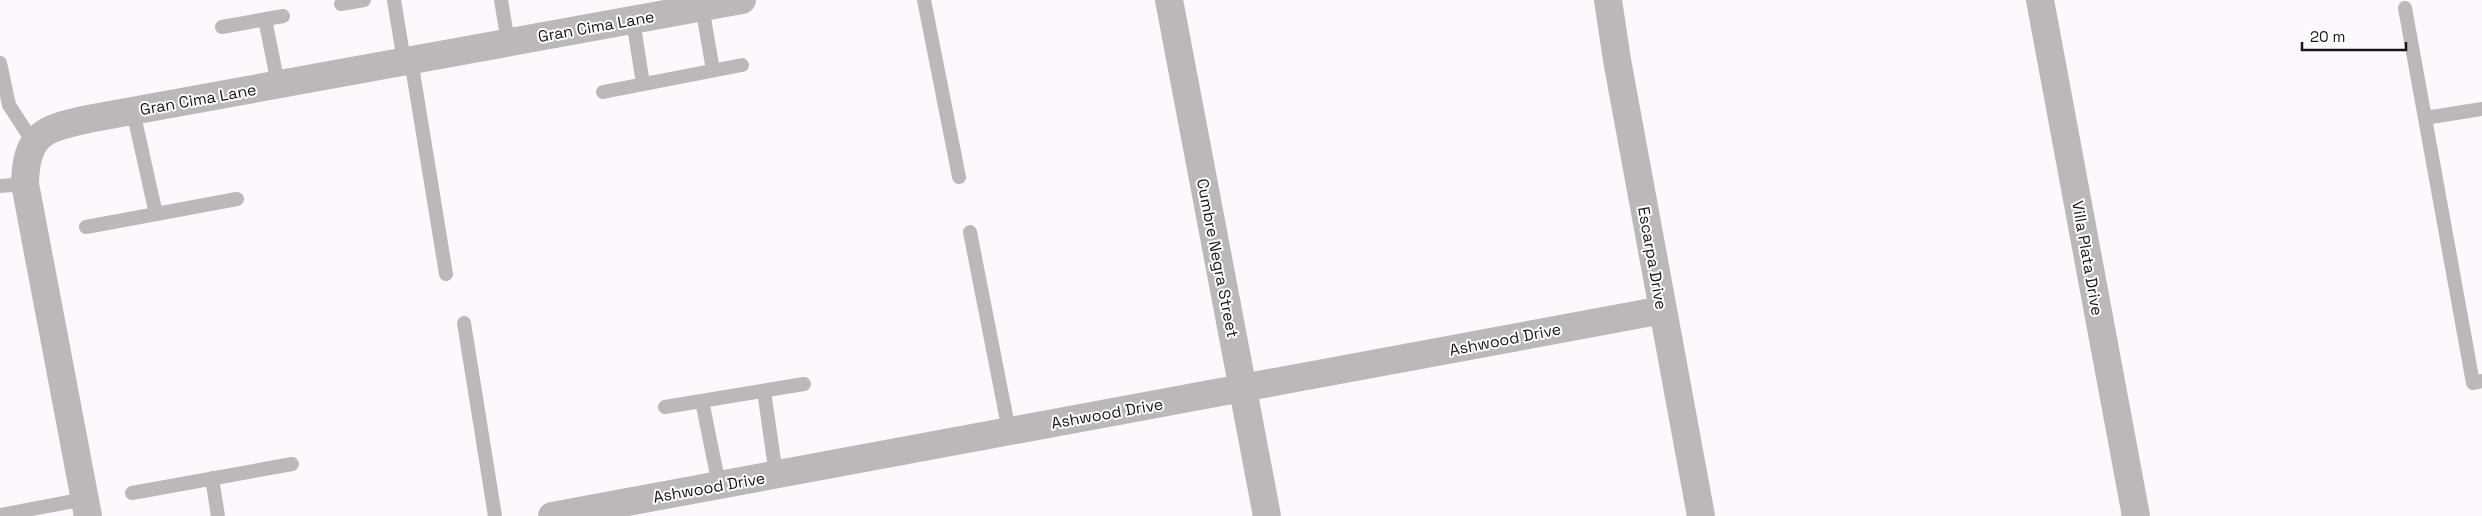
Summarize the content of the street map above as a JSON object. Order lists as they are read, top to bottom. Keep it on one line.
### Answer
{"streets":{"street":["Gran Cima Lane","Cumbre Negra Street","Escarpa Drive","Villa Plata Drive","Ashwood Drive"]},"crossings":[["Cumbre Negra Street","Ashwood Drive"],["Escarpa Drive","Ashwood Drive"]],"scale_bar":"20 m"}
